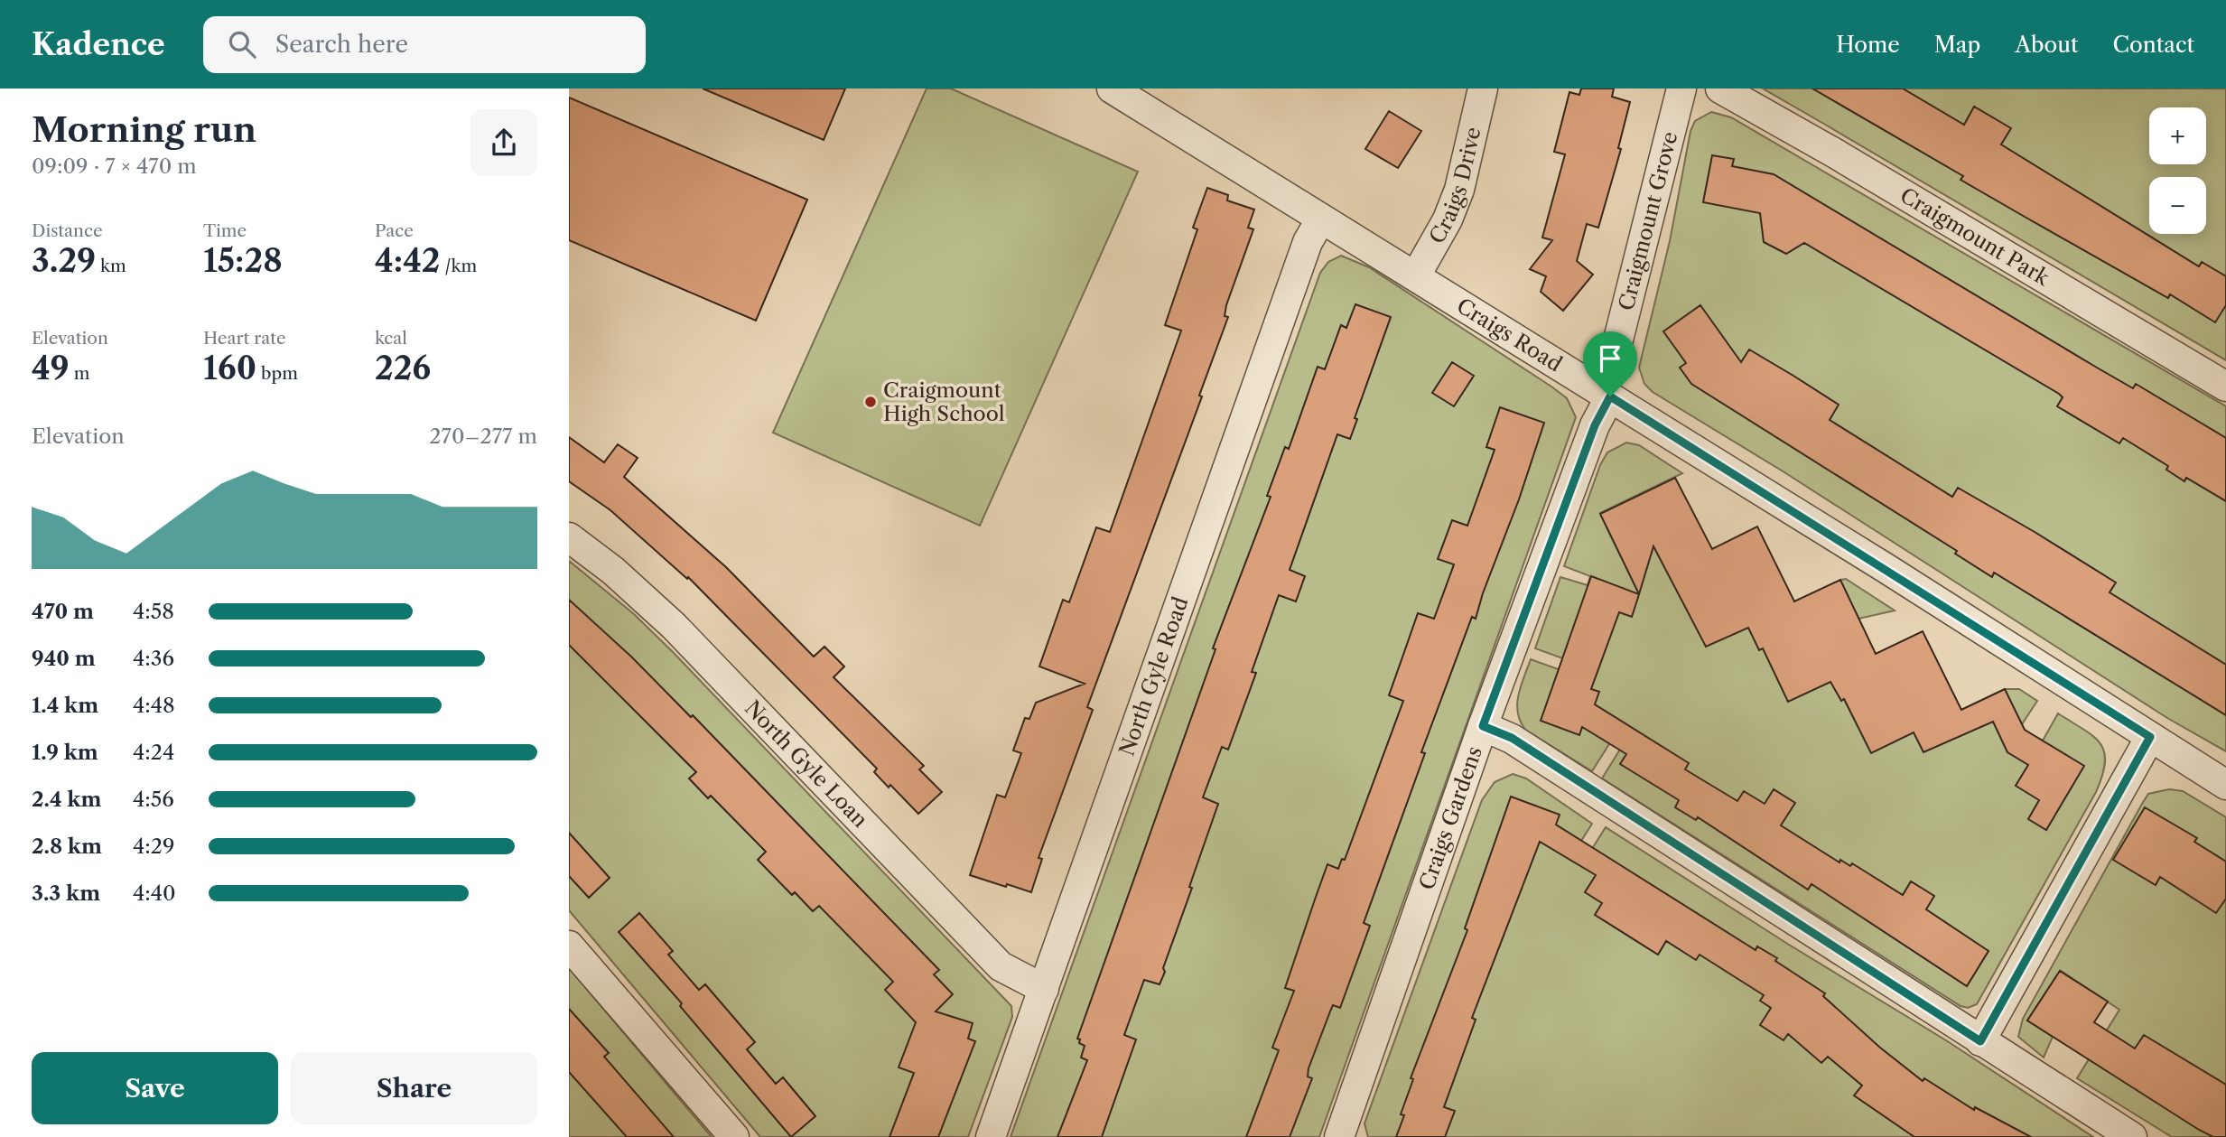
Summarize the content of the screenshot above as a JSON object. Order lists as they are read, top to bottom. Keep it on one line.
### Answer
{"streets":{"street":["Craigs Drive","Craigmount Grove","Craigmount Park","Craigs Road","North Gyle Road","North Gyle Loan","Craigs Gardens"]},"crossings":[["Craigs Drive","Craigs Road"],["Craigmount Grove","Craigs Road"],["Craigmount Grove","Craigs Gardens"],["Craigs Road","North Gyle Road"],["Craigs Road","Craigs Gardens"],["North Gyle Road","North Gyle Loan"]],"places":["Craigmount High School"],"page":{"header":"Kadence","search":"Search here","nav":["Home","Map","About","Contact"],"heading":["Morning run","09:09 · 7 × 470 m"],"map_buttons":["+","−"],"stats":[["Distance","3.29 km"],["Time","15:28"],["Pace","4:42 /km"],["Elevation","49 m"],["Heart rate","160 bpm"],["kcal","226"]],"chart":["Elevation","270–277 m"],"list":[{"name":"470 m","note":"4:58"},{"name":"940 m","note":"4:36"},{"name":"1.4 km","note":"4:48"},{"name":"1.9 km","note":"4:24"},{"name":"2.4 km","note":"4:56"},{"name":"2.8 km","note":"4:29"},{"name":"3.3 km","note":"4:40"}],"buttons":["Save","Share"]}}
